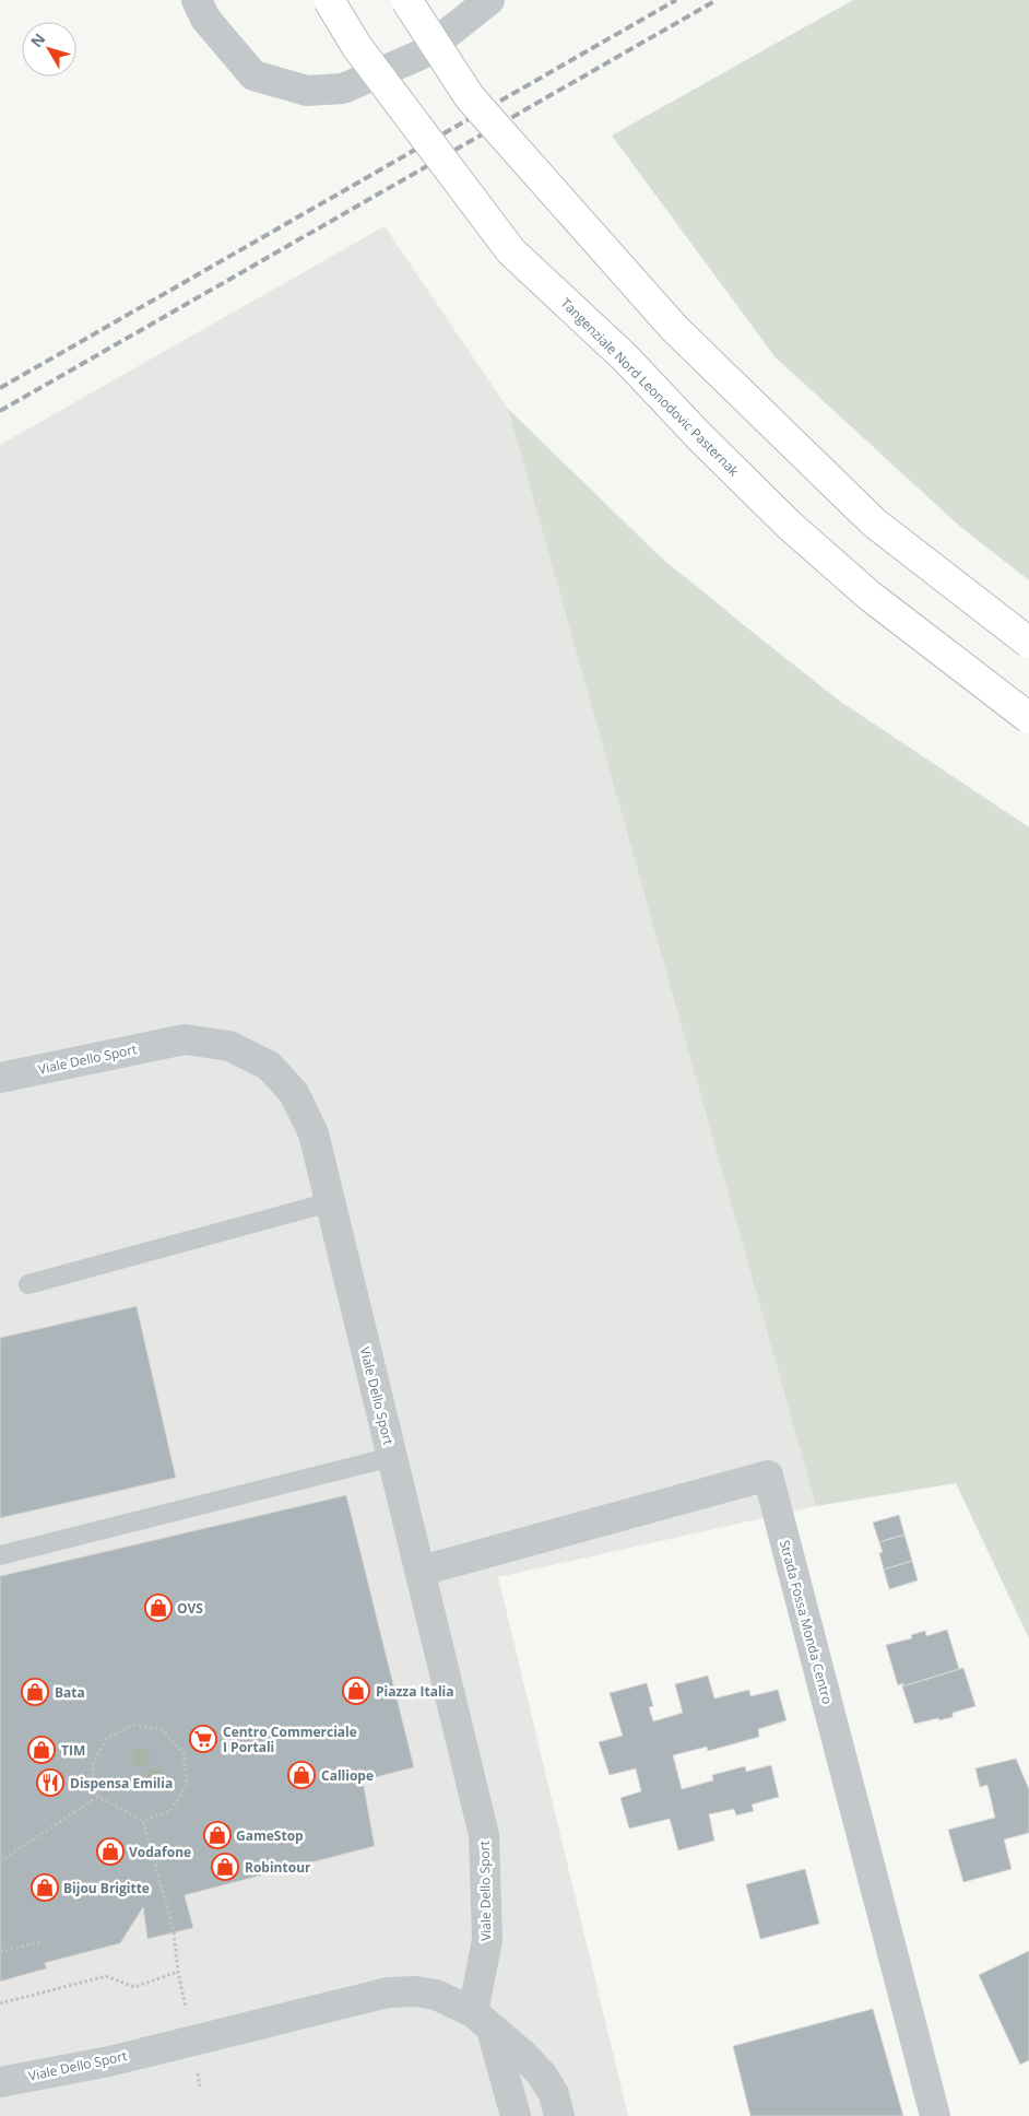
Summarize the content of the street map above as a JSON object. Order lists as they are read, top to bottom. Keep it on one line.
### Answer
{"streets":{"highway":["Tangenziale Nord Leonodovic Pasternak"],"street":["Viale Dello Sport","Strada Fossa Monda Centro"]},"crossings":[["Viale Dello Sport","Strada Fossa Monda Centro"]],"places":{"shop":["OVS","Piazza Italia","Bata","TIM","Calliope","GameStop","Vodafone","Robintour","Bijou Brigitte"],"supermarket":["Centro Commerciale I Portali"],"restaurant":["Dispensa Emilia"]},"north":"top left"}
